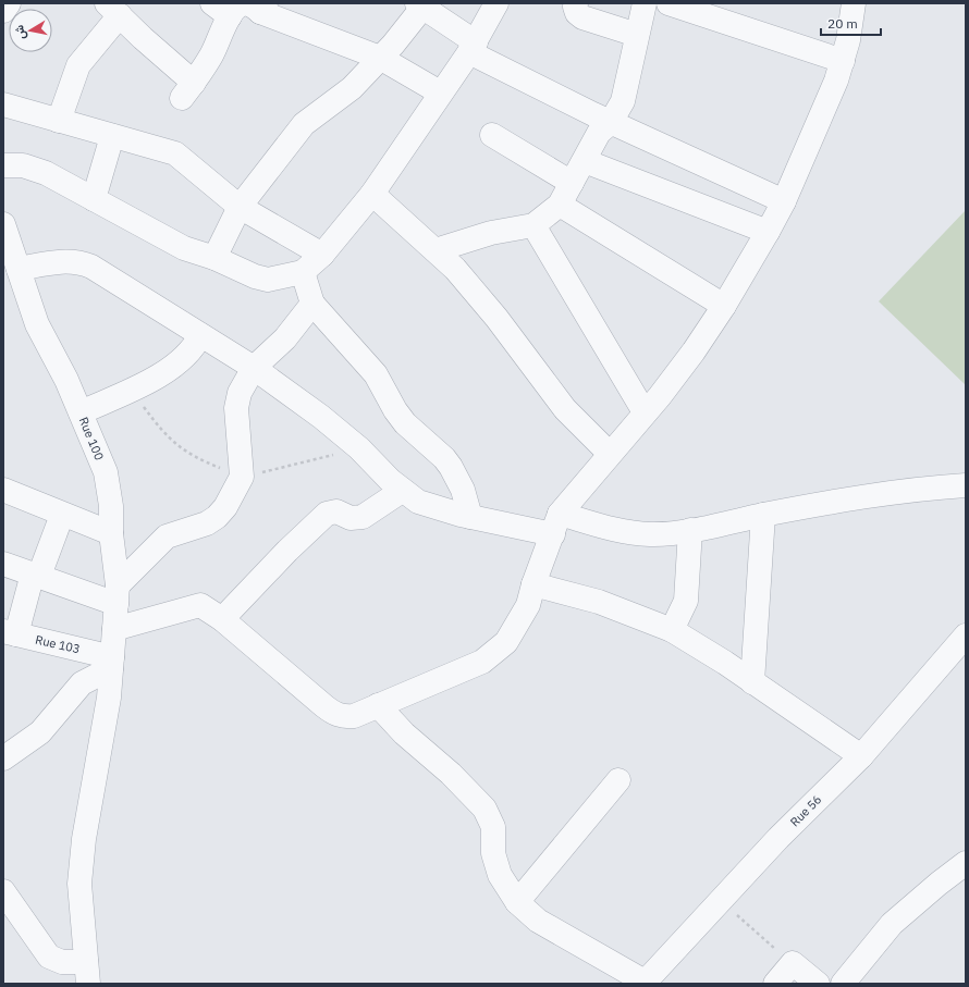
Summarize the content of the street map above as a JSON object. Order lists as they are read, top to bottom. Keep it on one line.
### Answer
{"streets":{"street":["Rue 100","Rue 103","Rue 56"]},"crossings":[["Rue 100","Rue 103"]],"scale_bar":"20 m","north":"left"}
